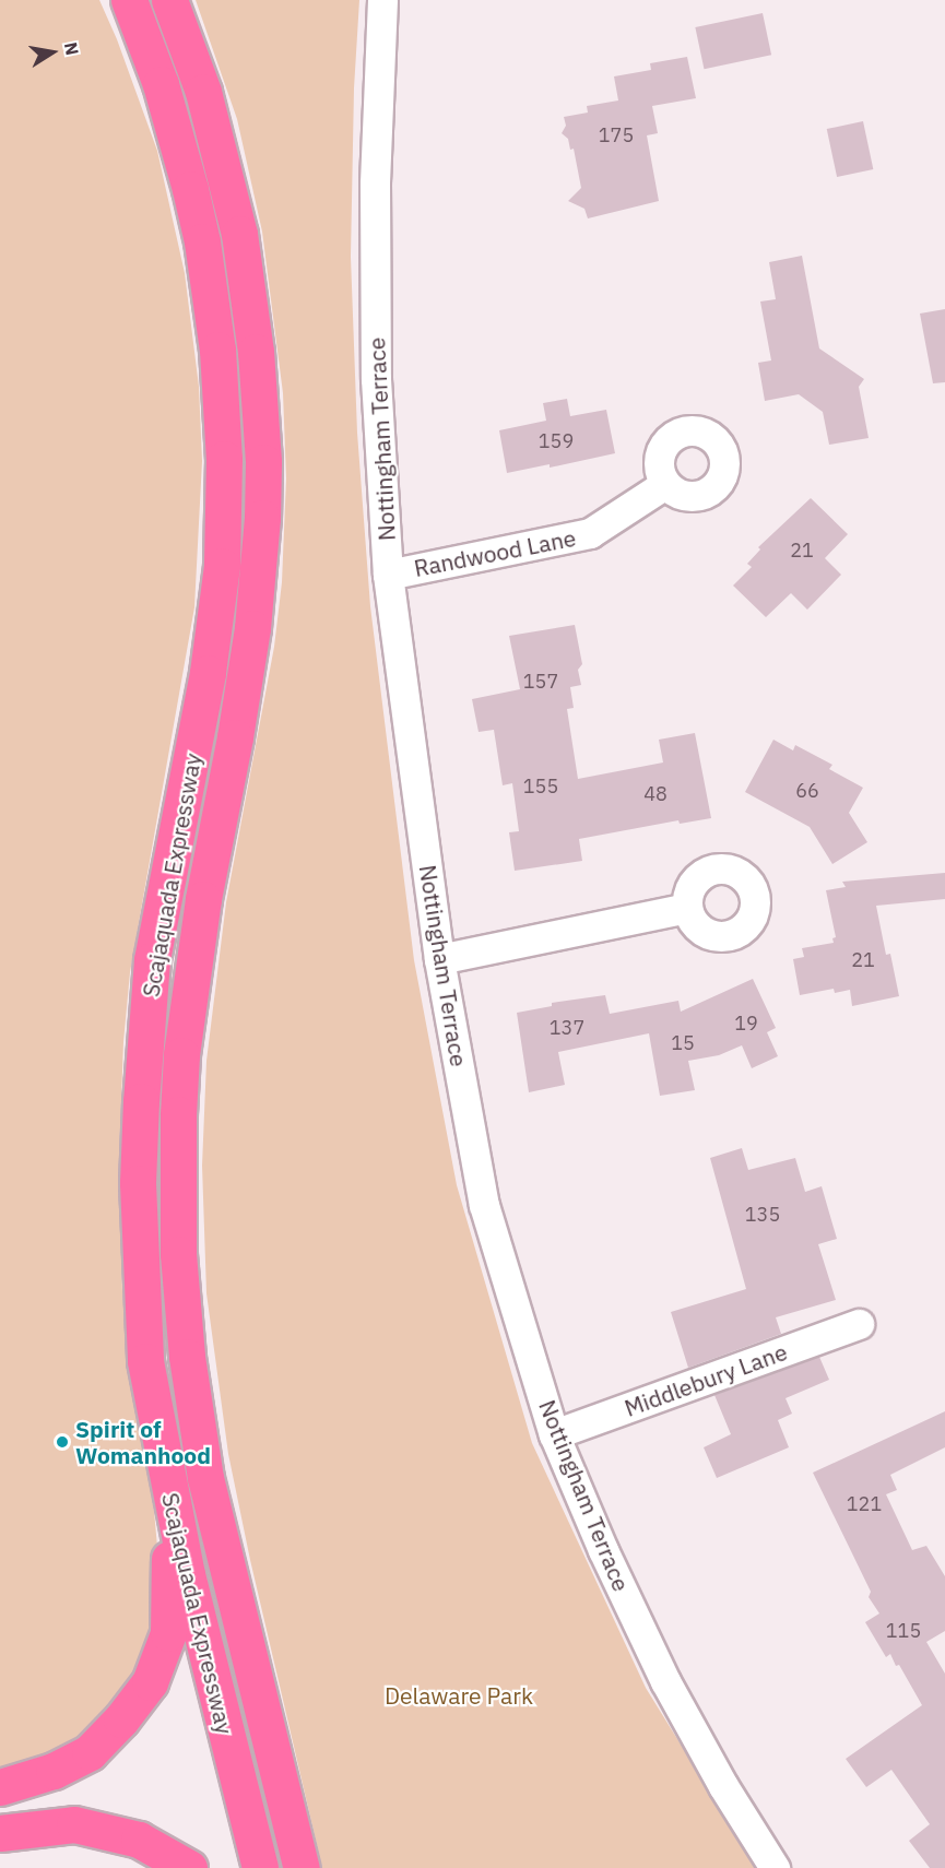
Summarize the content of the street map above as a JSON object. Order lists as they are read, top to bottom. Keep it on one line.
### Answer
{"streets":{"highway":["Scajaquada Expressway"],"street":["Nottingham Terrace","Randwood Lane","Middlebury Lane"]},"crossings":[["Nottingham Terrace","Randwood Lane"],["Nottingham Terrace","Middlebury Lane"]],"parks":["Delaware Park"],"places":["Spirit of Womanhood"],"house_numbers":["175","159","21","157","155","66","48","21","19","137","15","135","121","115"],"north":"right"}
